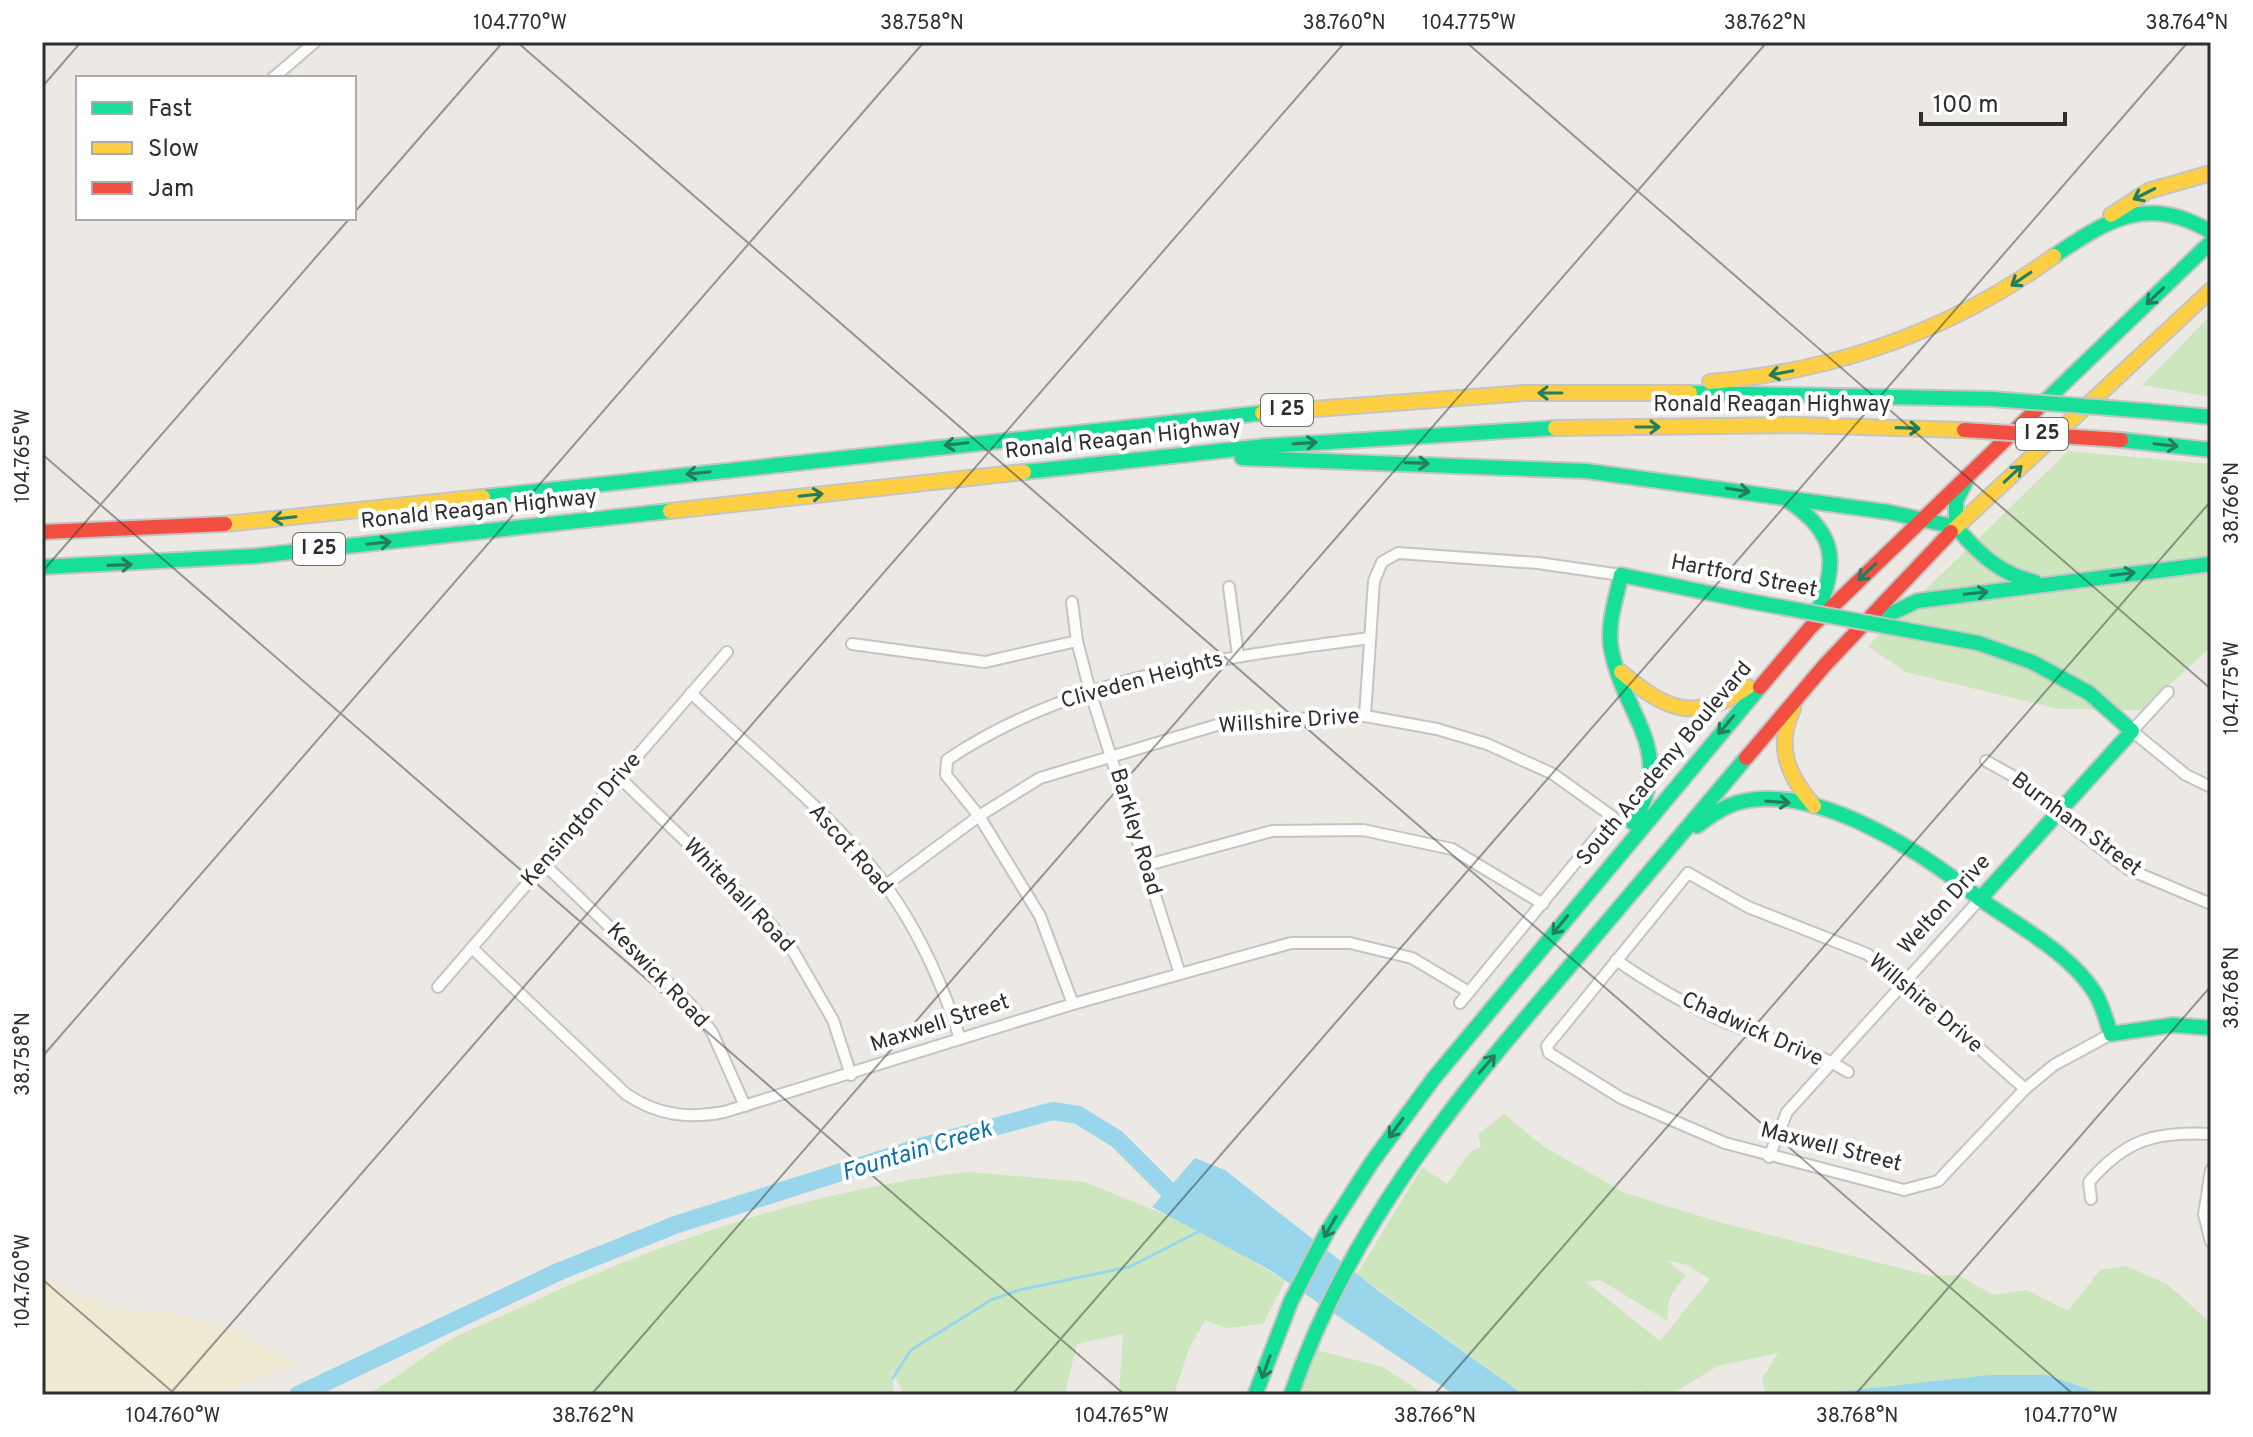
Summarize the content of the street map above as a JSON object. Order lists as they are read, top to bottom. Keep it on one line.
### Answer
{"streets":{"main road":["Ronald Reagan Highway","I 25","Hartford Street","South Academy Boulevard","Welton Drive","Maxwell Street"],"street":["Cliveden Heights","Willshire Drive","Kensington Drive","Burnham Street","Barkley Road","Ascot Road","Whitehall Road","Keswick Road","Chadwick Drive"]},"crossings":[["Hartford Street","Cliveden Heights"],["Hartford Street","Willshire Drive"],["Hartford Street","Welton Drive"],["Cliveden Heights","Willshire Drive"],["Cliveden Heights","Barkley Road"],["Willshire Drive","Barkley Road"],["Willshire Drive","Ascot Road"],["Willshire Drive","Welton Drive"],["Willshire Drive","Maxwell Street"],["Willshire Drive","Chadwick Drive"],["Kensington Drive","Ascot Road"],["Kensington Drive","Whitehall Road"],["Kensington Drive","Keswick Road"],["Kensington Drive","Maxwell Street"],["Burnham Street","Welton Drive"],["Barkley Road","Maxwell Street"],["Ascot Road","Maxwell Street"],["Whitehall Road","Maxwell Street"],["Welton Drive","Maxwell Street"],["Welton Drive","Chadwick Drive"],["Keswick Road","Maxwell Street"],["Maxwell Street","Chadwick Drive"]],"water":["Fountain Creek"],"legend":["Fast","Slow","Jam"],"scale_bar":"100 m","coordinates":["104.770°W","38.758°N","38.760°N","104.775°W","38.762°N","38.764°N","104.765°W","38.766°N","38.768°N","104.760°W"]}
